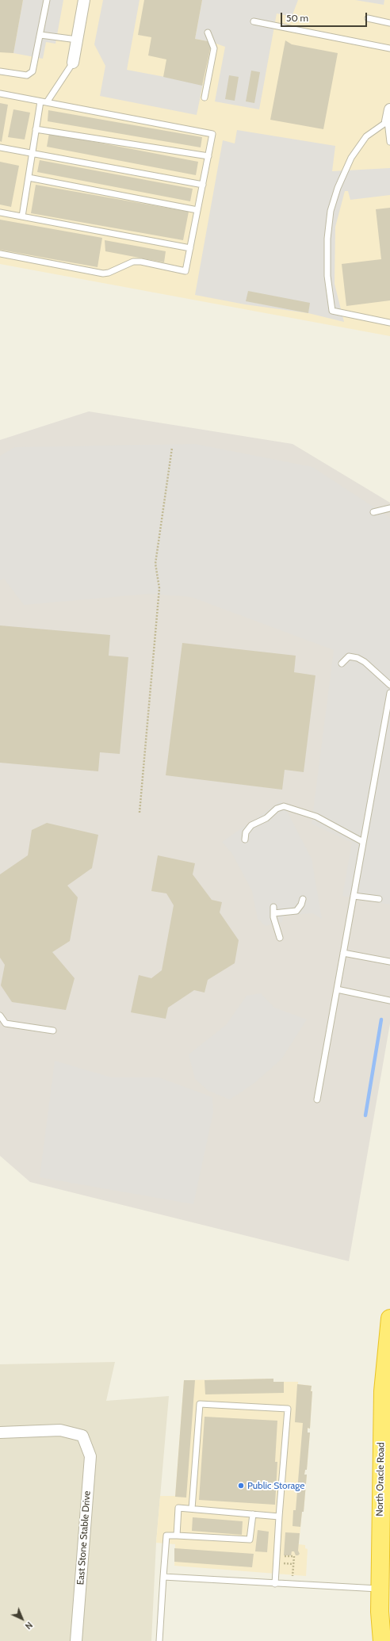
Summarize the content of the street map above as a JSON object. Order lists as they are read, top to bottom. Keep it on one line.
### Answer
{"streets":{"highway":["North Oracle Road"],"street":["East Stone Stable Drive"]},"places":["Public Storage"],"scale_bar":"50 m","north":"bottom right"}
